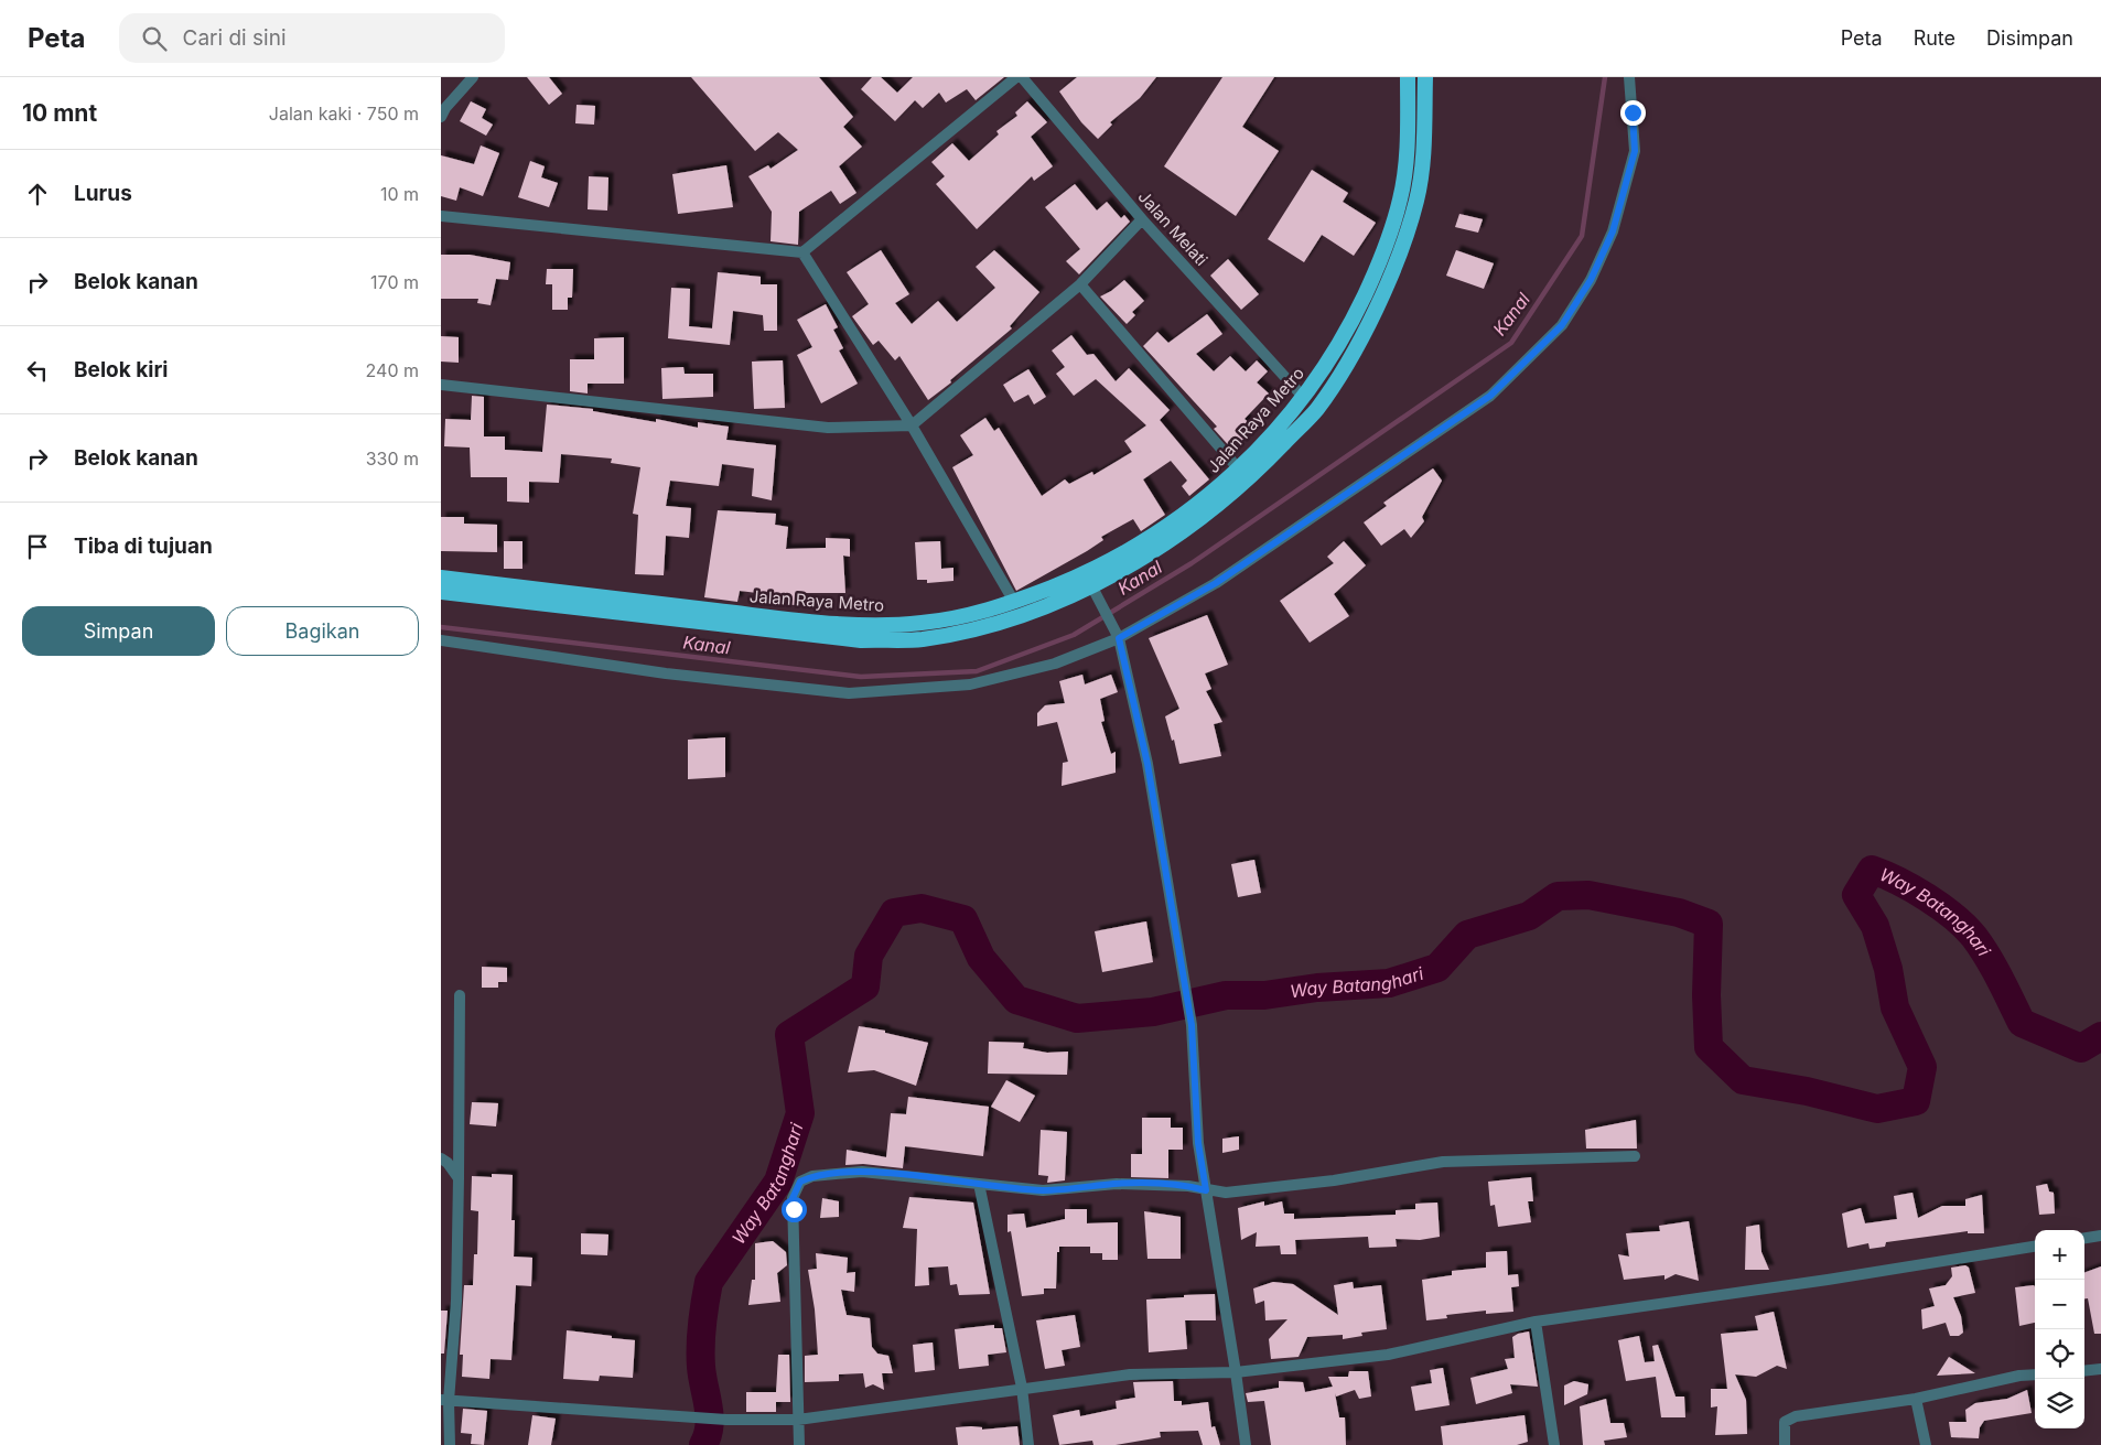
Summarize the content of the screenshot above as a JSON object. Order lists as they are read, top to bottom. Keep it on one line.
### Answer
{"streets":{"highway":["Jalan Raya Metro"],"street":["Jalan Melati"]},"crossings":[["Jalan Melati","Jalan Raya Metro"]],"water":["Kanal","Way Batanghari"],"page":{"header":"Peta","search":"Cari di sini","nav":["Peta","Rute","Disimpan"],"heading":["10 mnt","Jalan kaki · 750 m"],"list":[["Lurus","10 m"],["Belok kanan","170 m"],["Belok kiri","240 m"],["Belok kanan","330 m"],"Tiba di tujuan"],"buttons":["Simpan","Bagikan"],"map_buttons":["+","−"]}}
